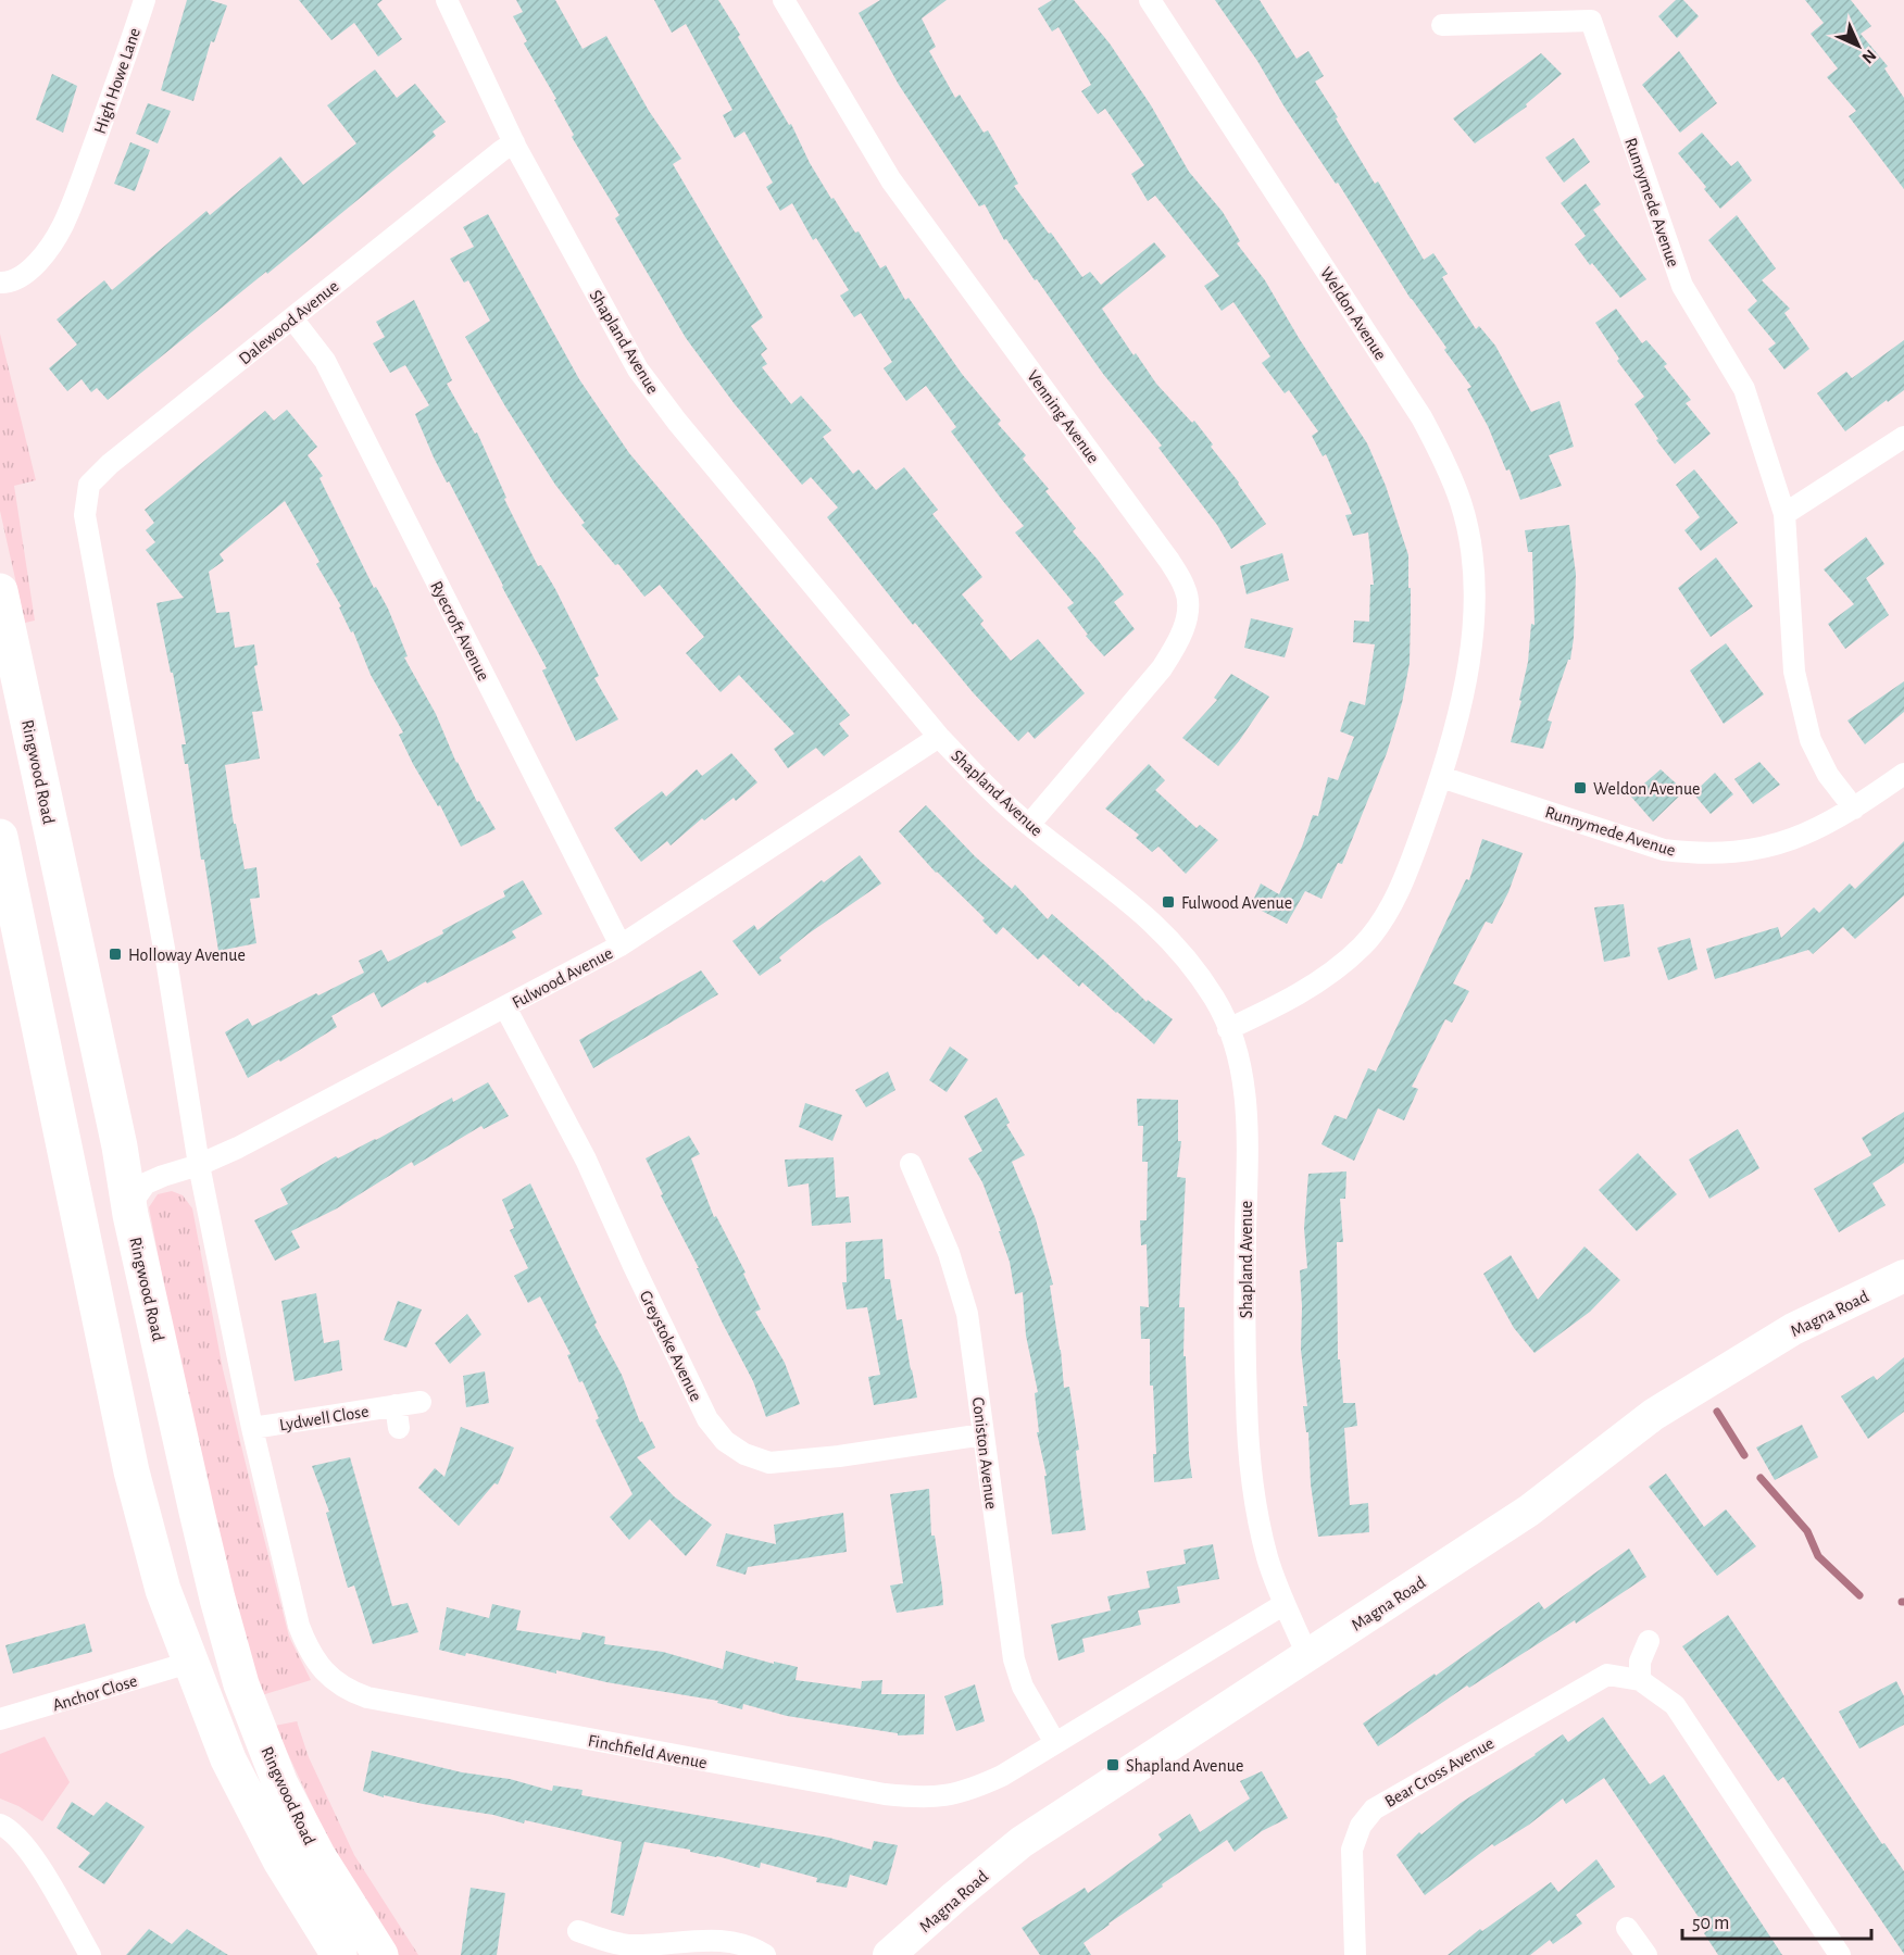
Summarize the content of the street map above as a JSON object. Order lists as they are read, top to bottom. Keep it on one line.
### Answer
{"streets":{"highway":["Ringwood Road"],"main road":["Magna Road"],"street":["High Howe Lane","Runnymede Avenue","Weldon Avenue","Dalewood Avenue","Shapland Avenue","Venning Avenue","Ryecroft Avenue","Fulwood Avenue","Greystoke Avenue","Lydwell Close","Coniston Avenue","Anchor Close","Finchfield Avenue","Bear Cross Avenue"]},"crossings":[["Runnymede Avenue","Weldon Avenue"],["Weldon Avenue","Shapland Avenue"],["Dalewood Avenue","Shapland Avenue"],["Dalewood Avenue","Ryecroft Avenue"],["Dalewood Avenue","Fulwood Avenue"],["Shapland Avenue","Venning Avenue"],["Shapland Avenue","Fulwood Avenue"],["Shapland Avenue","Magna Road"],["Ryecroft Avenue","Fulwood Avenue"],["Ringwood Road","Fulwood Avenue"],["Ringwood Road","Anchor Close"],["Fulwood Avenue","Greystoke Avenue"],["Greystoke Avenue","Coniston Avenue"],["Lydwell Close","Finchfield Avenue"],["Coniston Avenue","Finchfield Avenue"]],"places":{"transit":["Weldon Avenue","Fulwood Avenue","Holloway Avenue","Shapland Avenue"]},"scale_bar":"50 m","north":"bottom right"}
